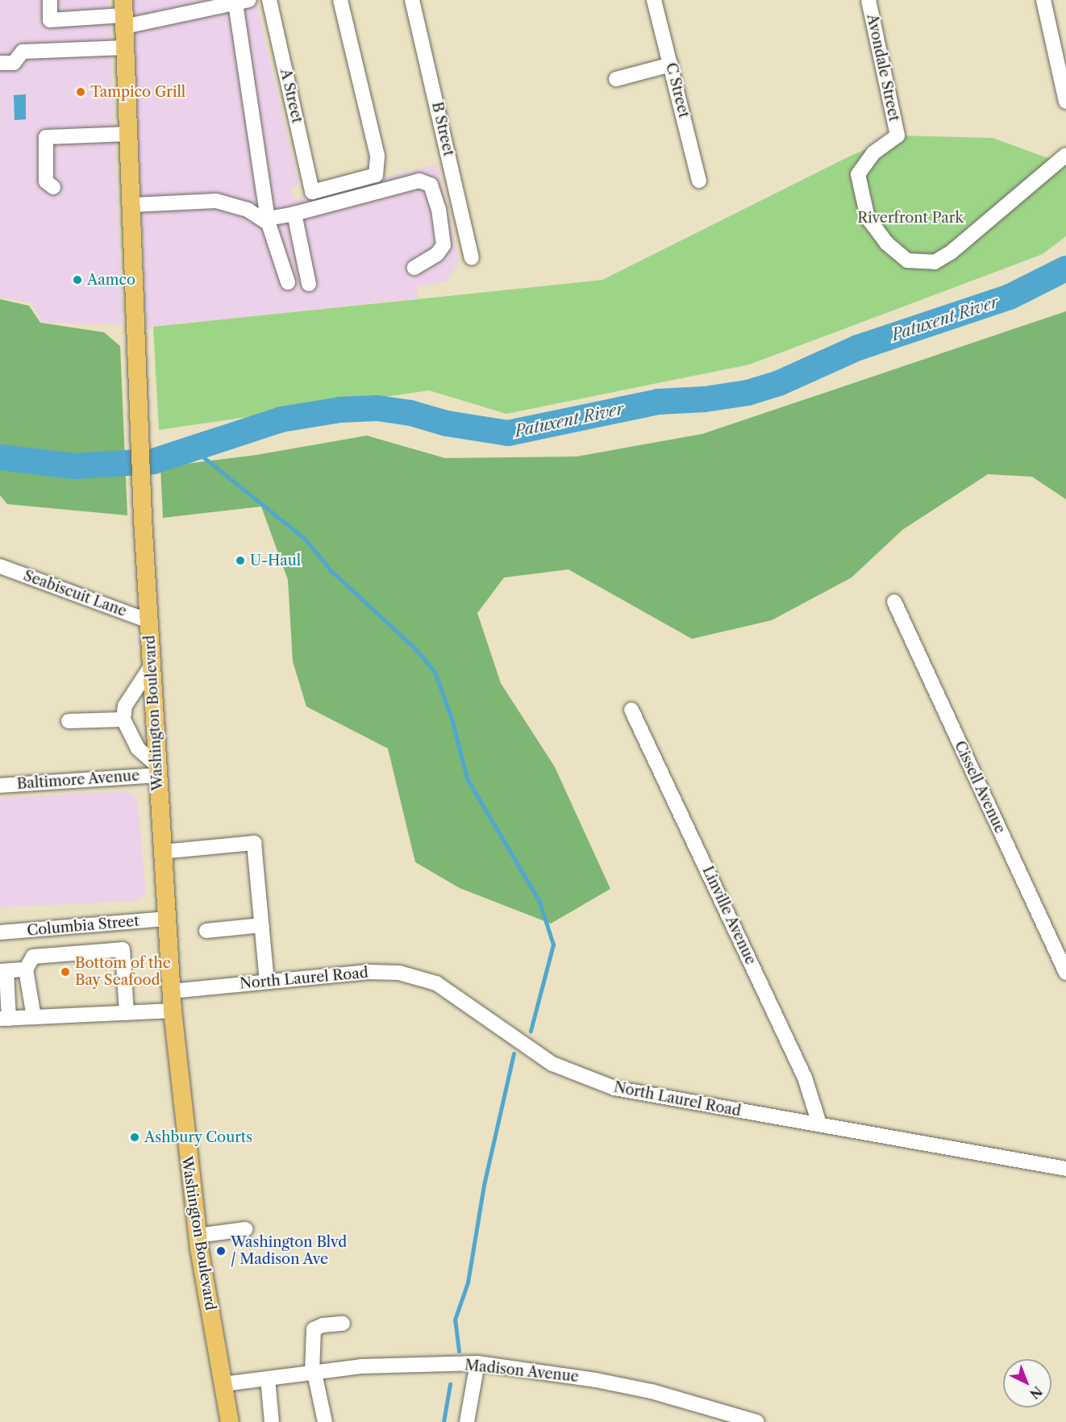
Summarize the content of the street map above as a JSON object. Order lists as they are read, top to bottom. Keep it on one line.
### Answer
{"streets":{"main road":["Washington Boulevard"],"street":["Avondale Street","C Street","A Street","B Street","Seabiscuit Lane","Baltimore Avenue","Cissell Avenue","Linville Avenue","Columbia Street","North Laurel Road","Madison Avenue"]},"crossings":[["Seabiscuit Lane","Washington Boulevard"],["Washington Boulevard","Baltimore Avenue"],["Washington Boulevard","Columbia Street"],["Washington Boulevard","North Laurel Road"],["Washington Boulevard","Madison Avenue"],["Linville Avenue","North Laurel Road"]],"water":["Patuxent River"],"parks":["Riverfront Park"],"places":["Tampico Grill","Aamco","U-Haul","Bottom of the Bay Seafood","Ashbury Courts","Washington Blvd / Madison Ave"],"north":"bottom right"}
